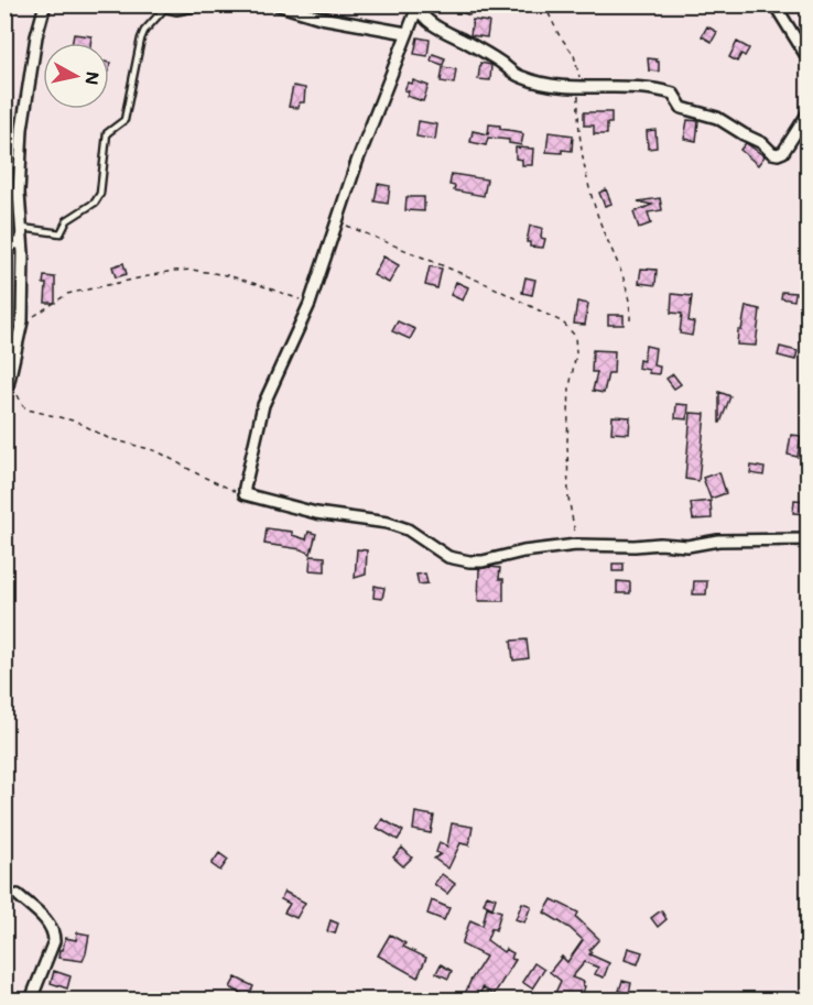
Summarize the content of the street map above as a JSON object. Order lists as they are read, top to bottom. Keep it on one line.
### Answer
{"north":"right"}
